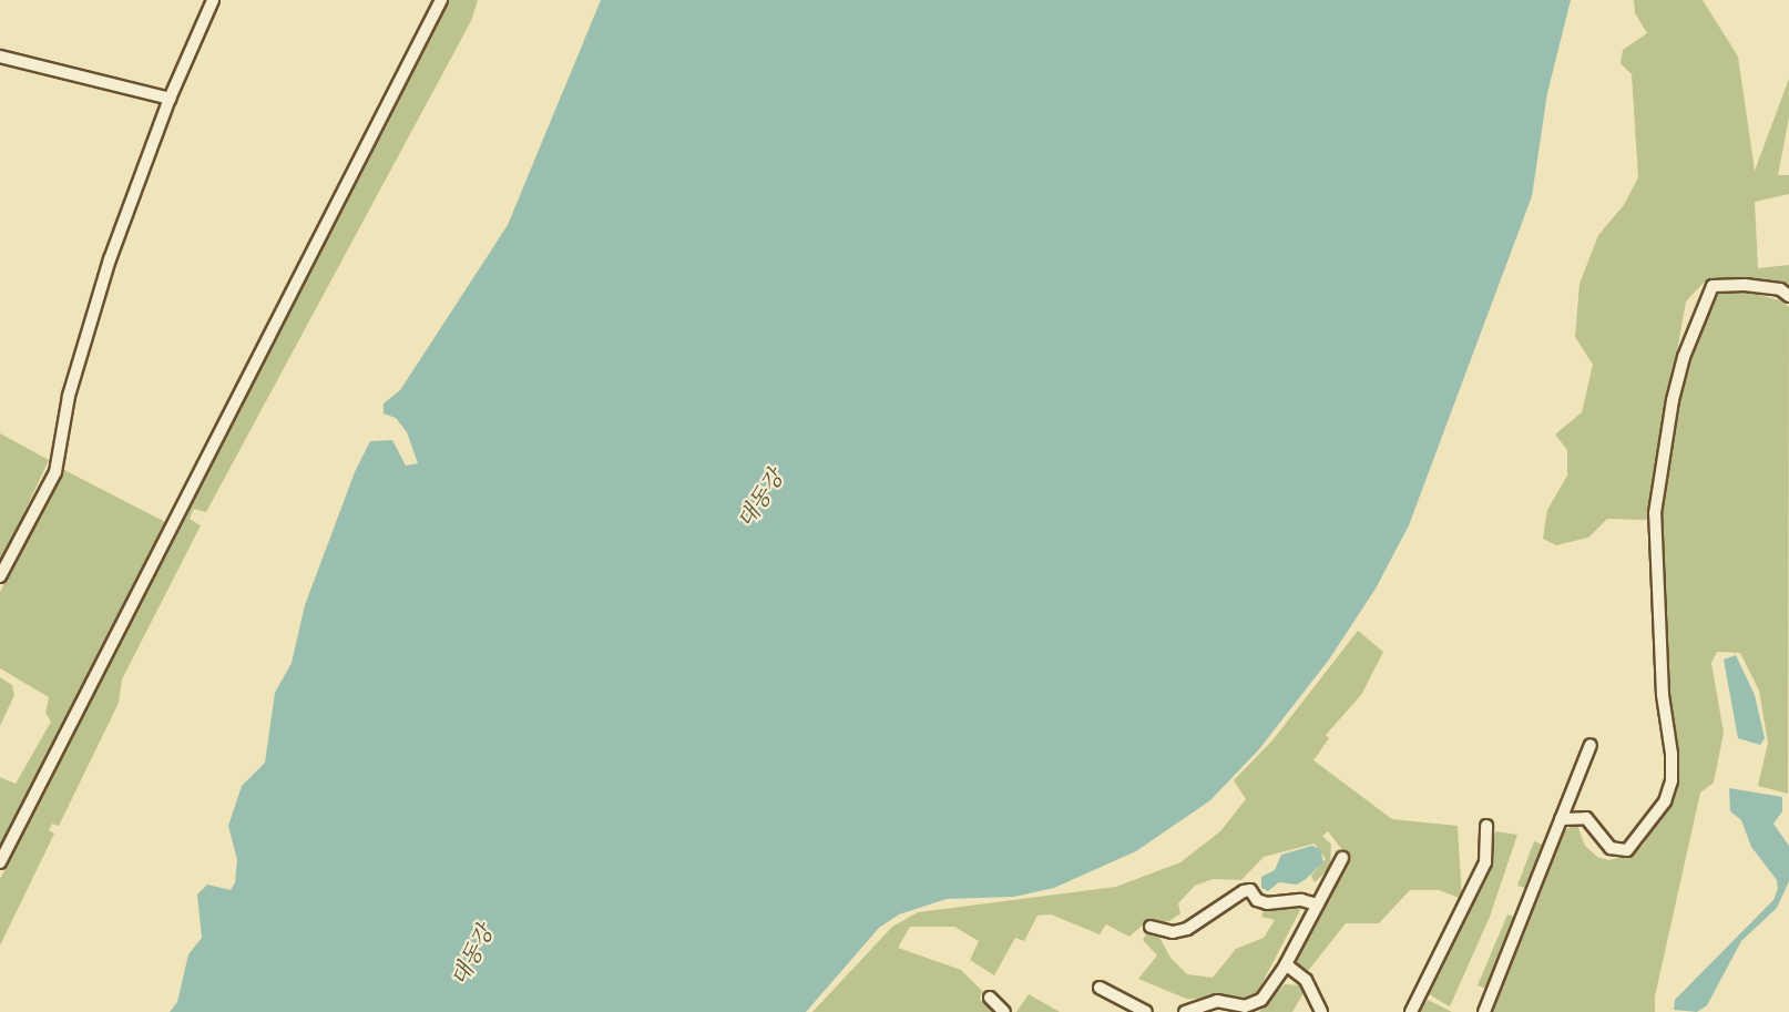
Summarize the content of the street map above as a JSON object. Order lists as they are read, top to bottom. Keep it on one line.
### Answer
{"water":["대동강"]}
